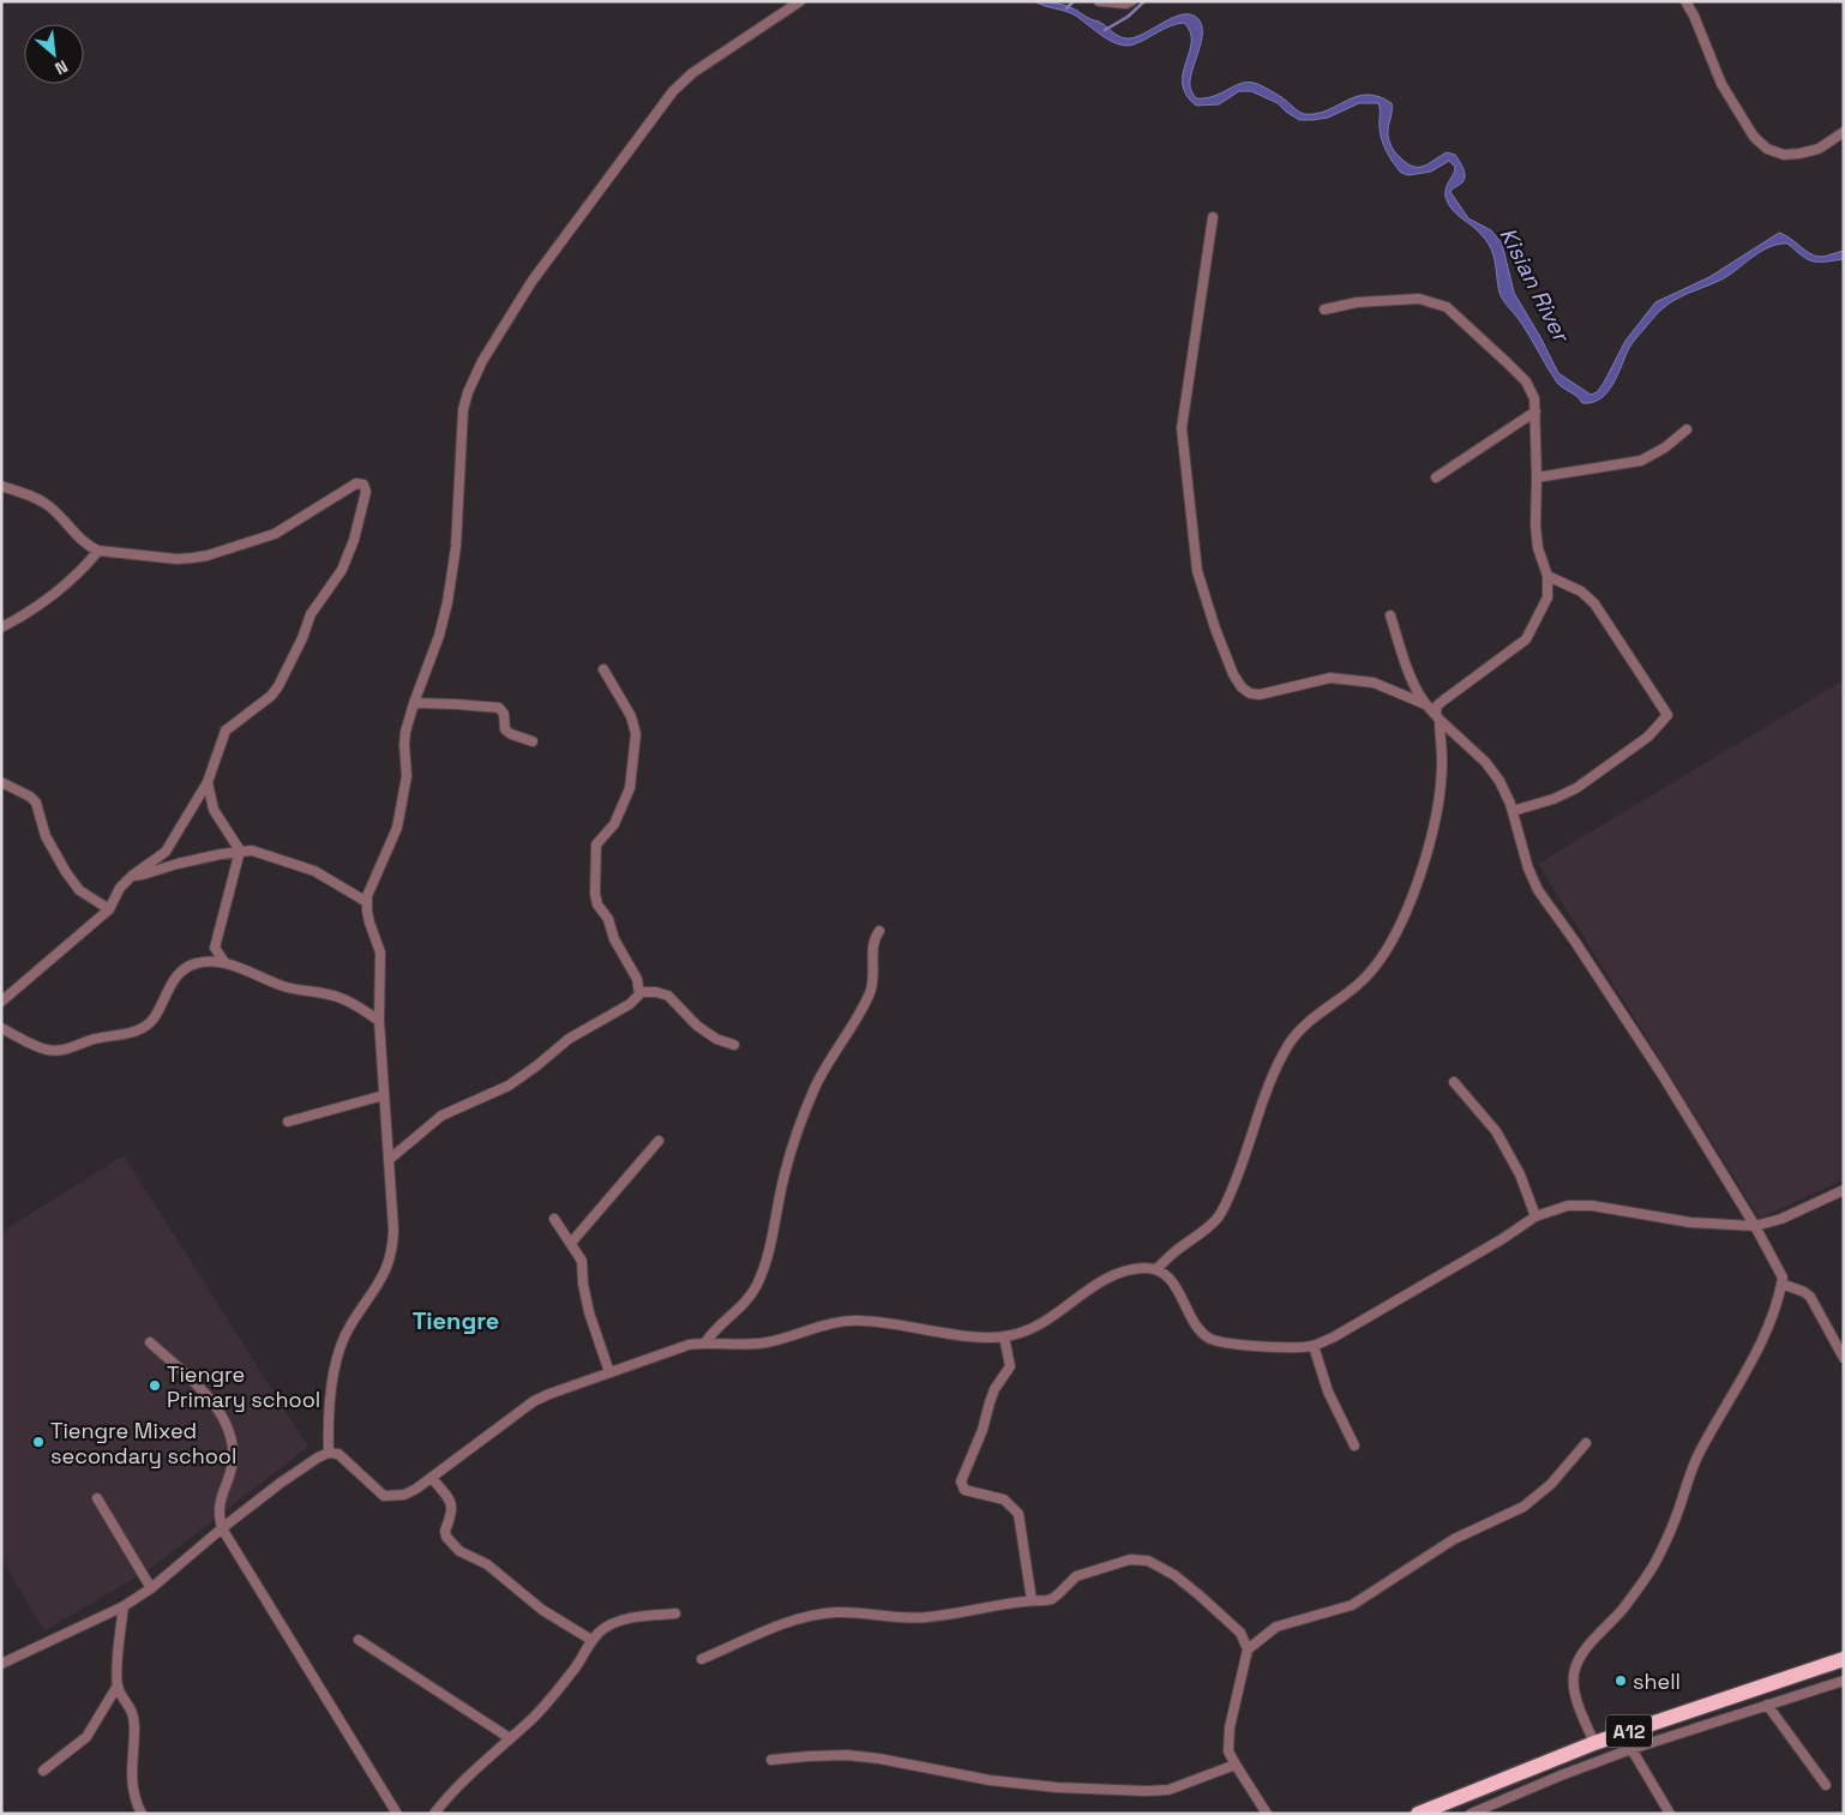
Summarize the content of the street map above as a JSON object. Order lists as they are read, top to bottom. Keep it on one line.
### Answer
{"streets":{"highway":["A12"]},"districts":["Tiengre"],"water":["Kisian River"],"places":["Tiengre Primary school","Tiengre Mixed secondary school","shell"],"north":"bottom right"}
